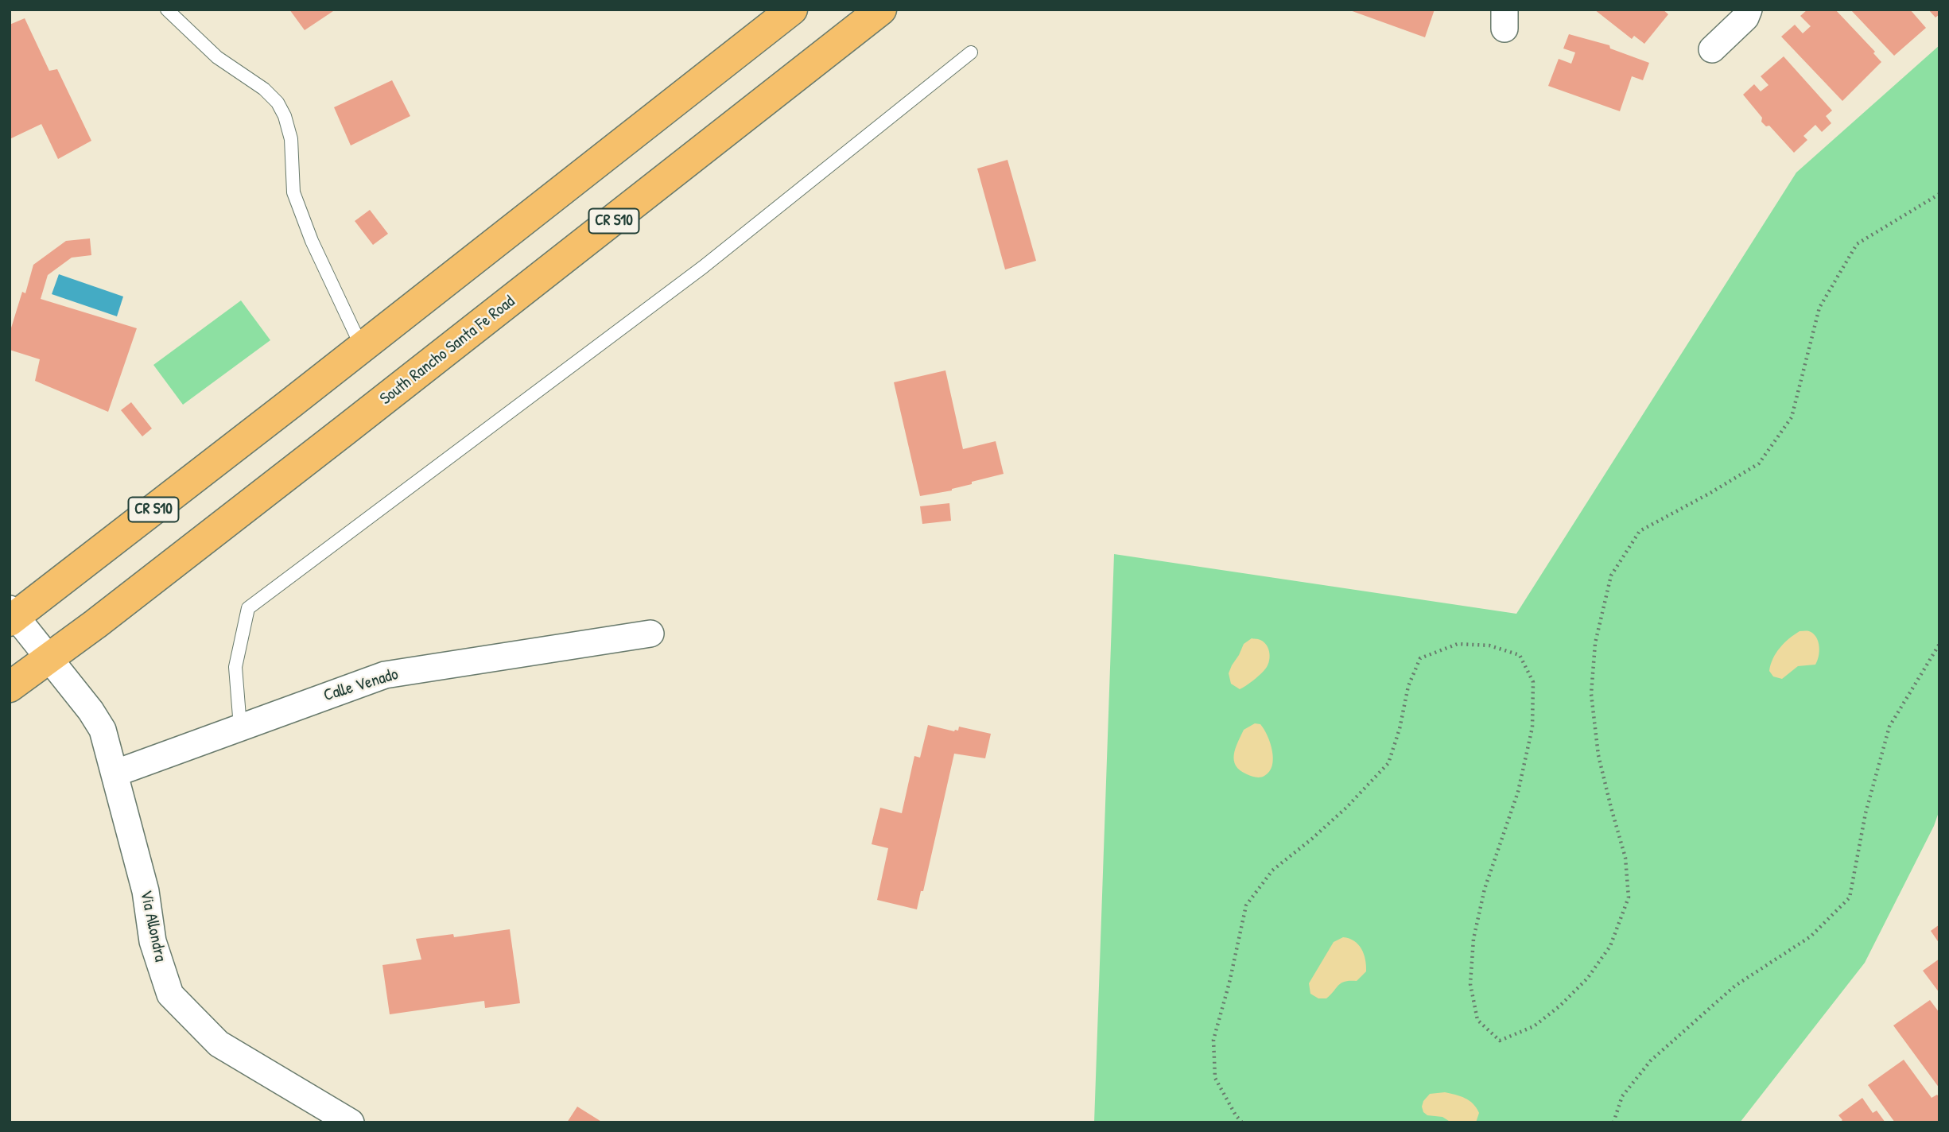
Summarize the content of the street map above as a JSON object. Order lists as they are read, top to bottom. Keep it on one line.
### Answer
{"streets":{"main road":["CR S10","South Rancho Santa Fe Road"],"street":["Calle Venado","Via Allondra"]},"crossings":[["CR S10","Via Allondra"],["South Rancho Santa Fe Road","Via Allondra"],["Calle Venado","Via Allondra"]]}
